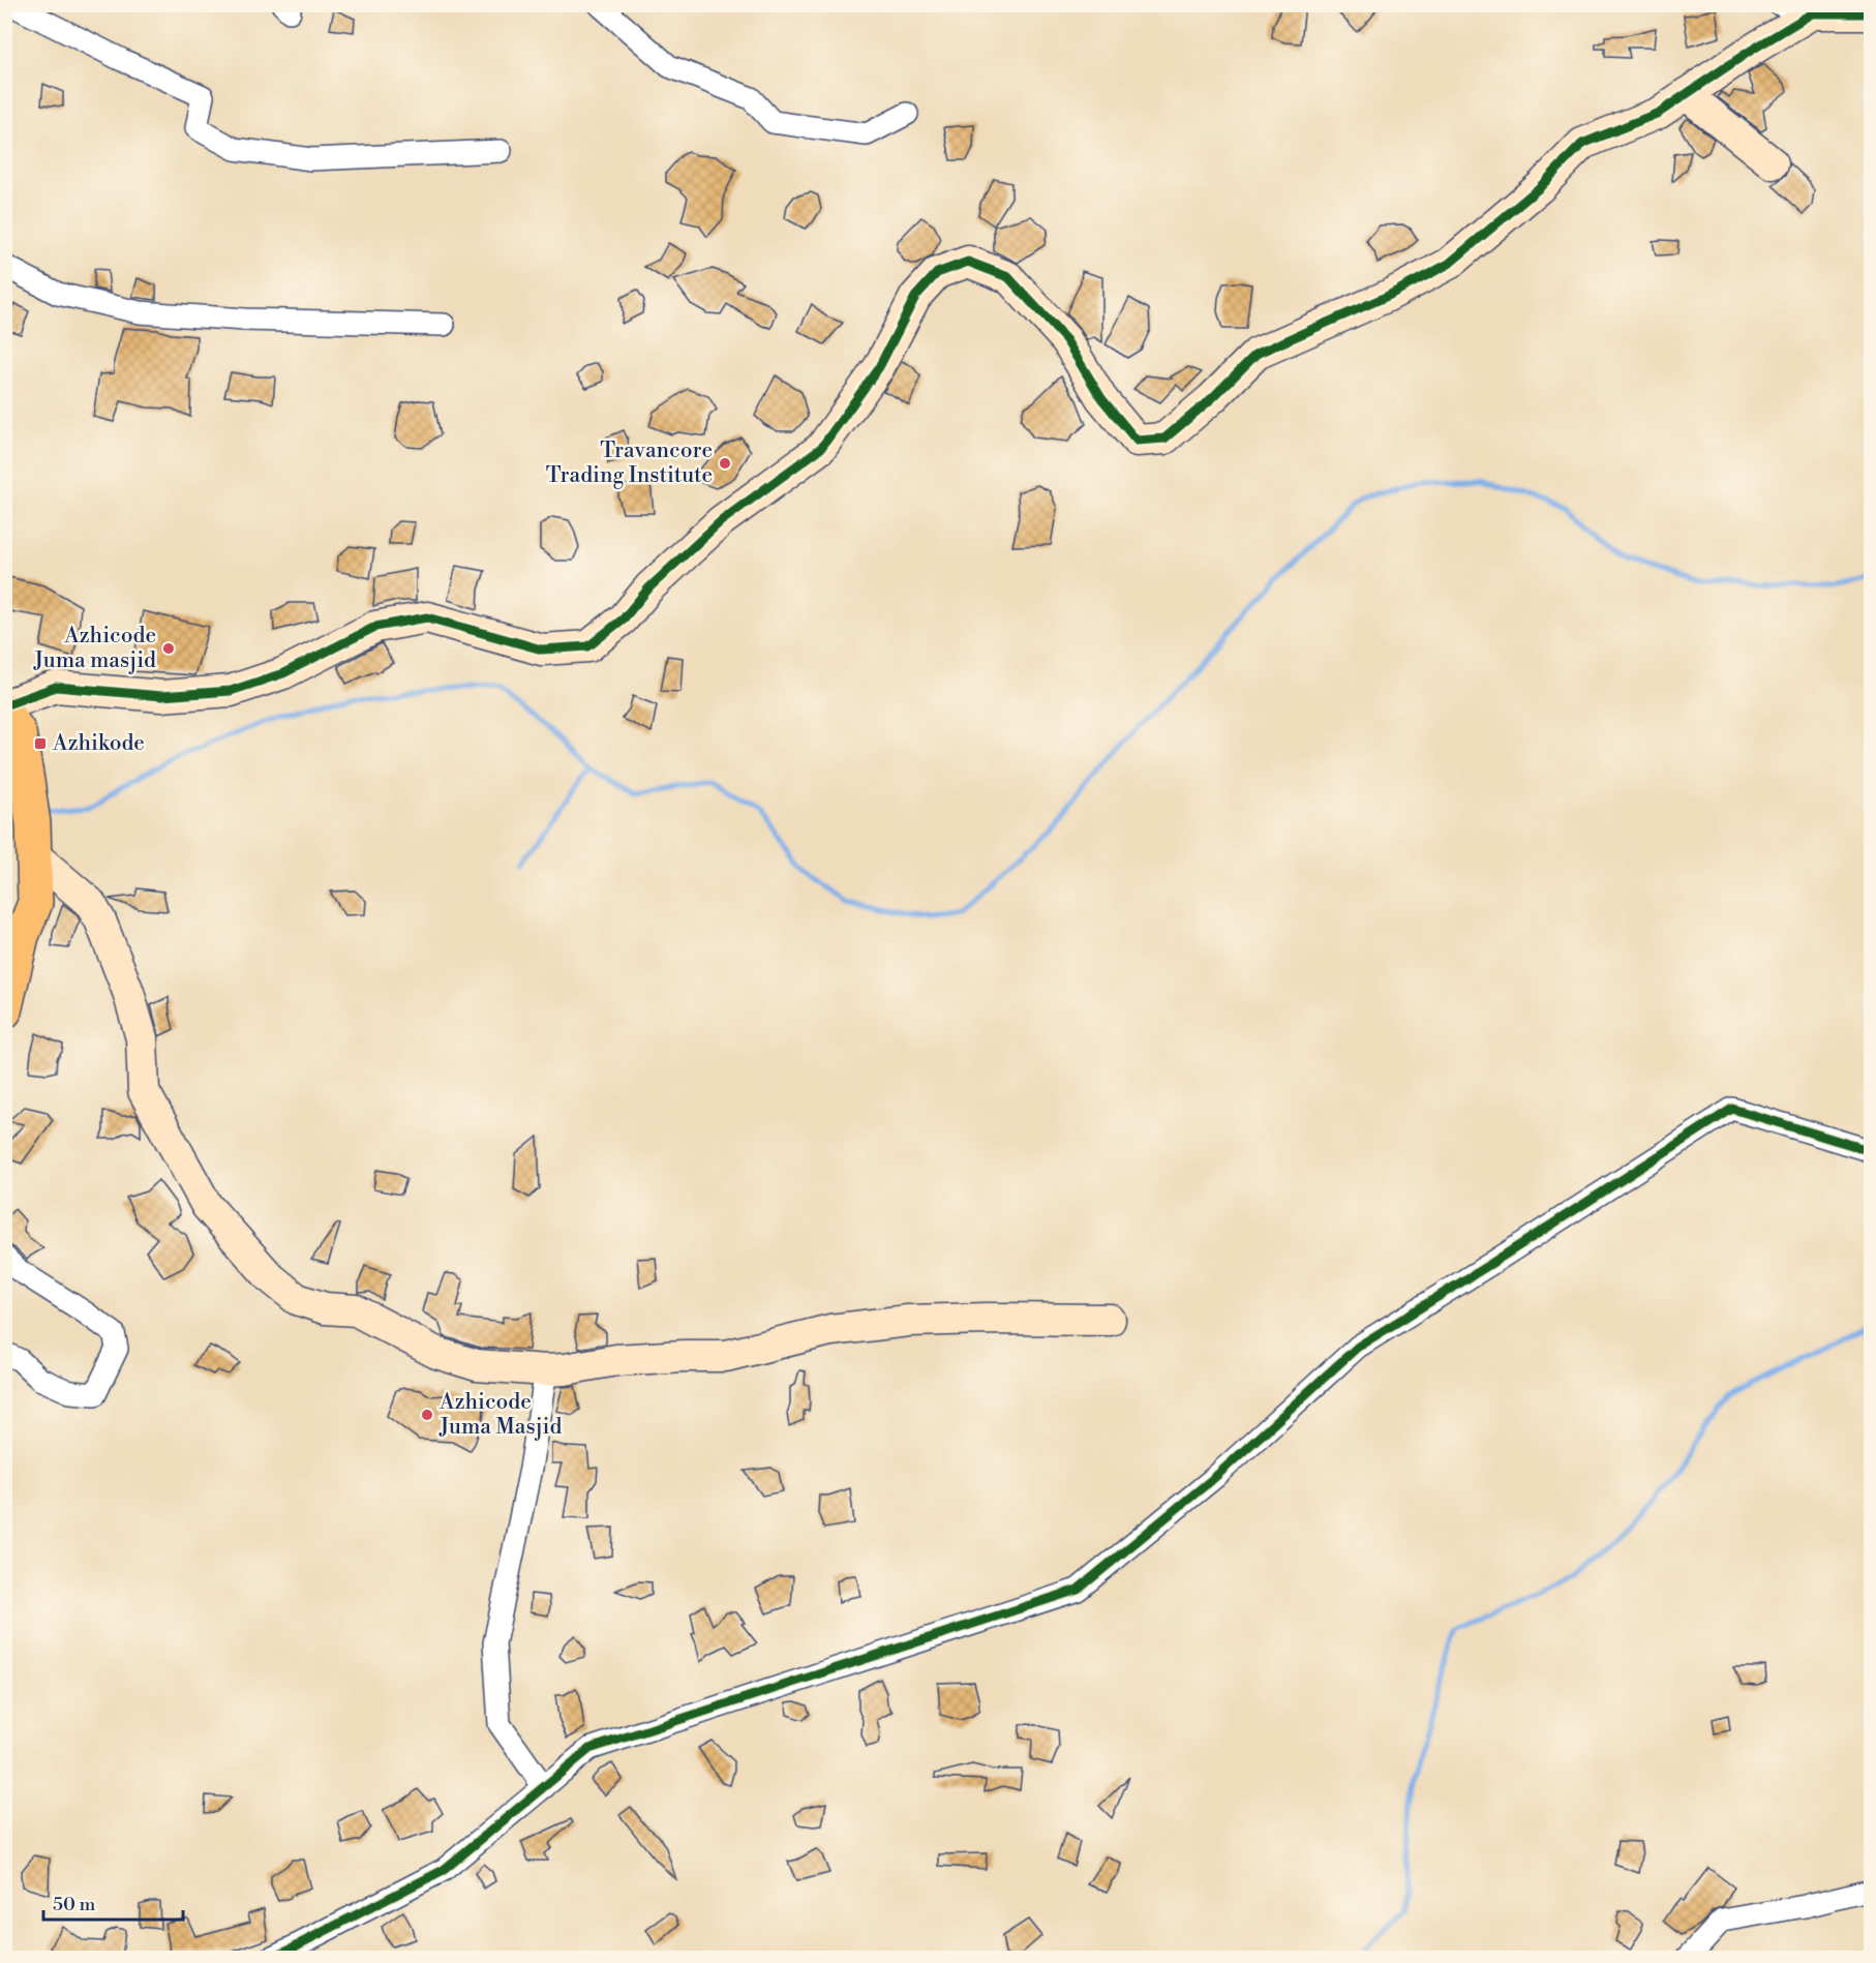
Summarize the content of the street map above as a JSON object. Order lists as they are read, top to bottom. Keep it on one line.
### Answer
{"places":{"other":["Travancore Trading Institute","Azhicode Juma masjid","Azhicode Juma Masjid"],"transit":["Azhikode"]},"scale_bar":"50 m"}
